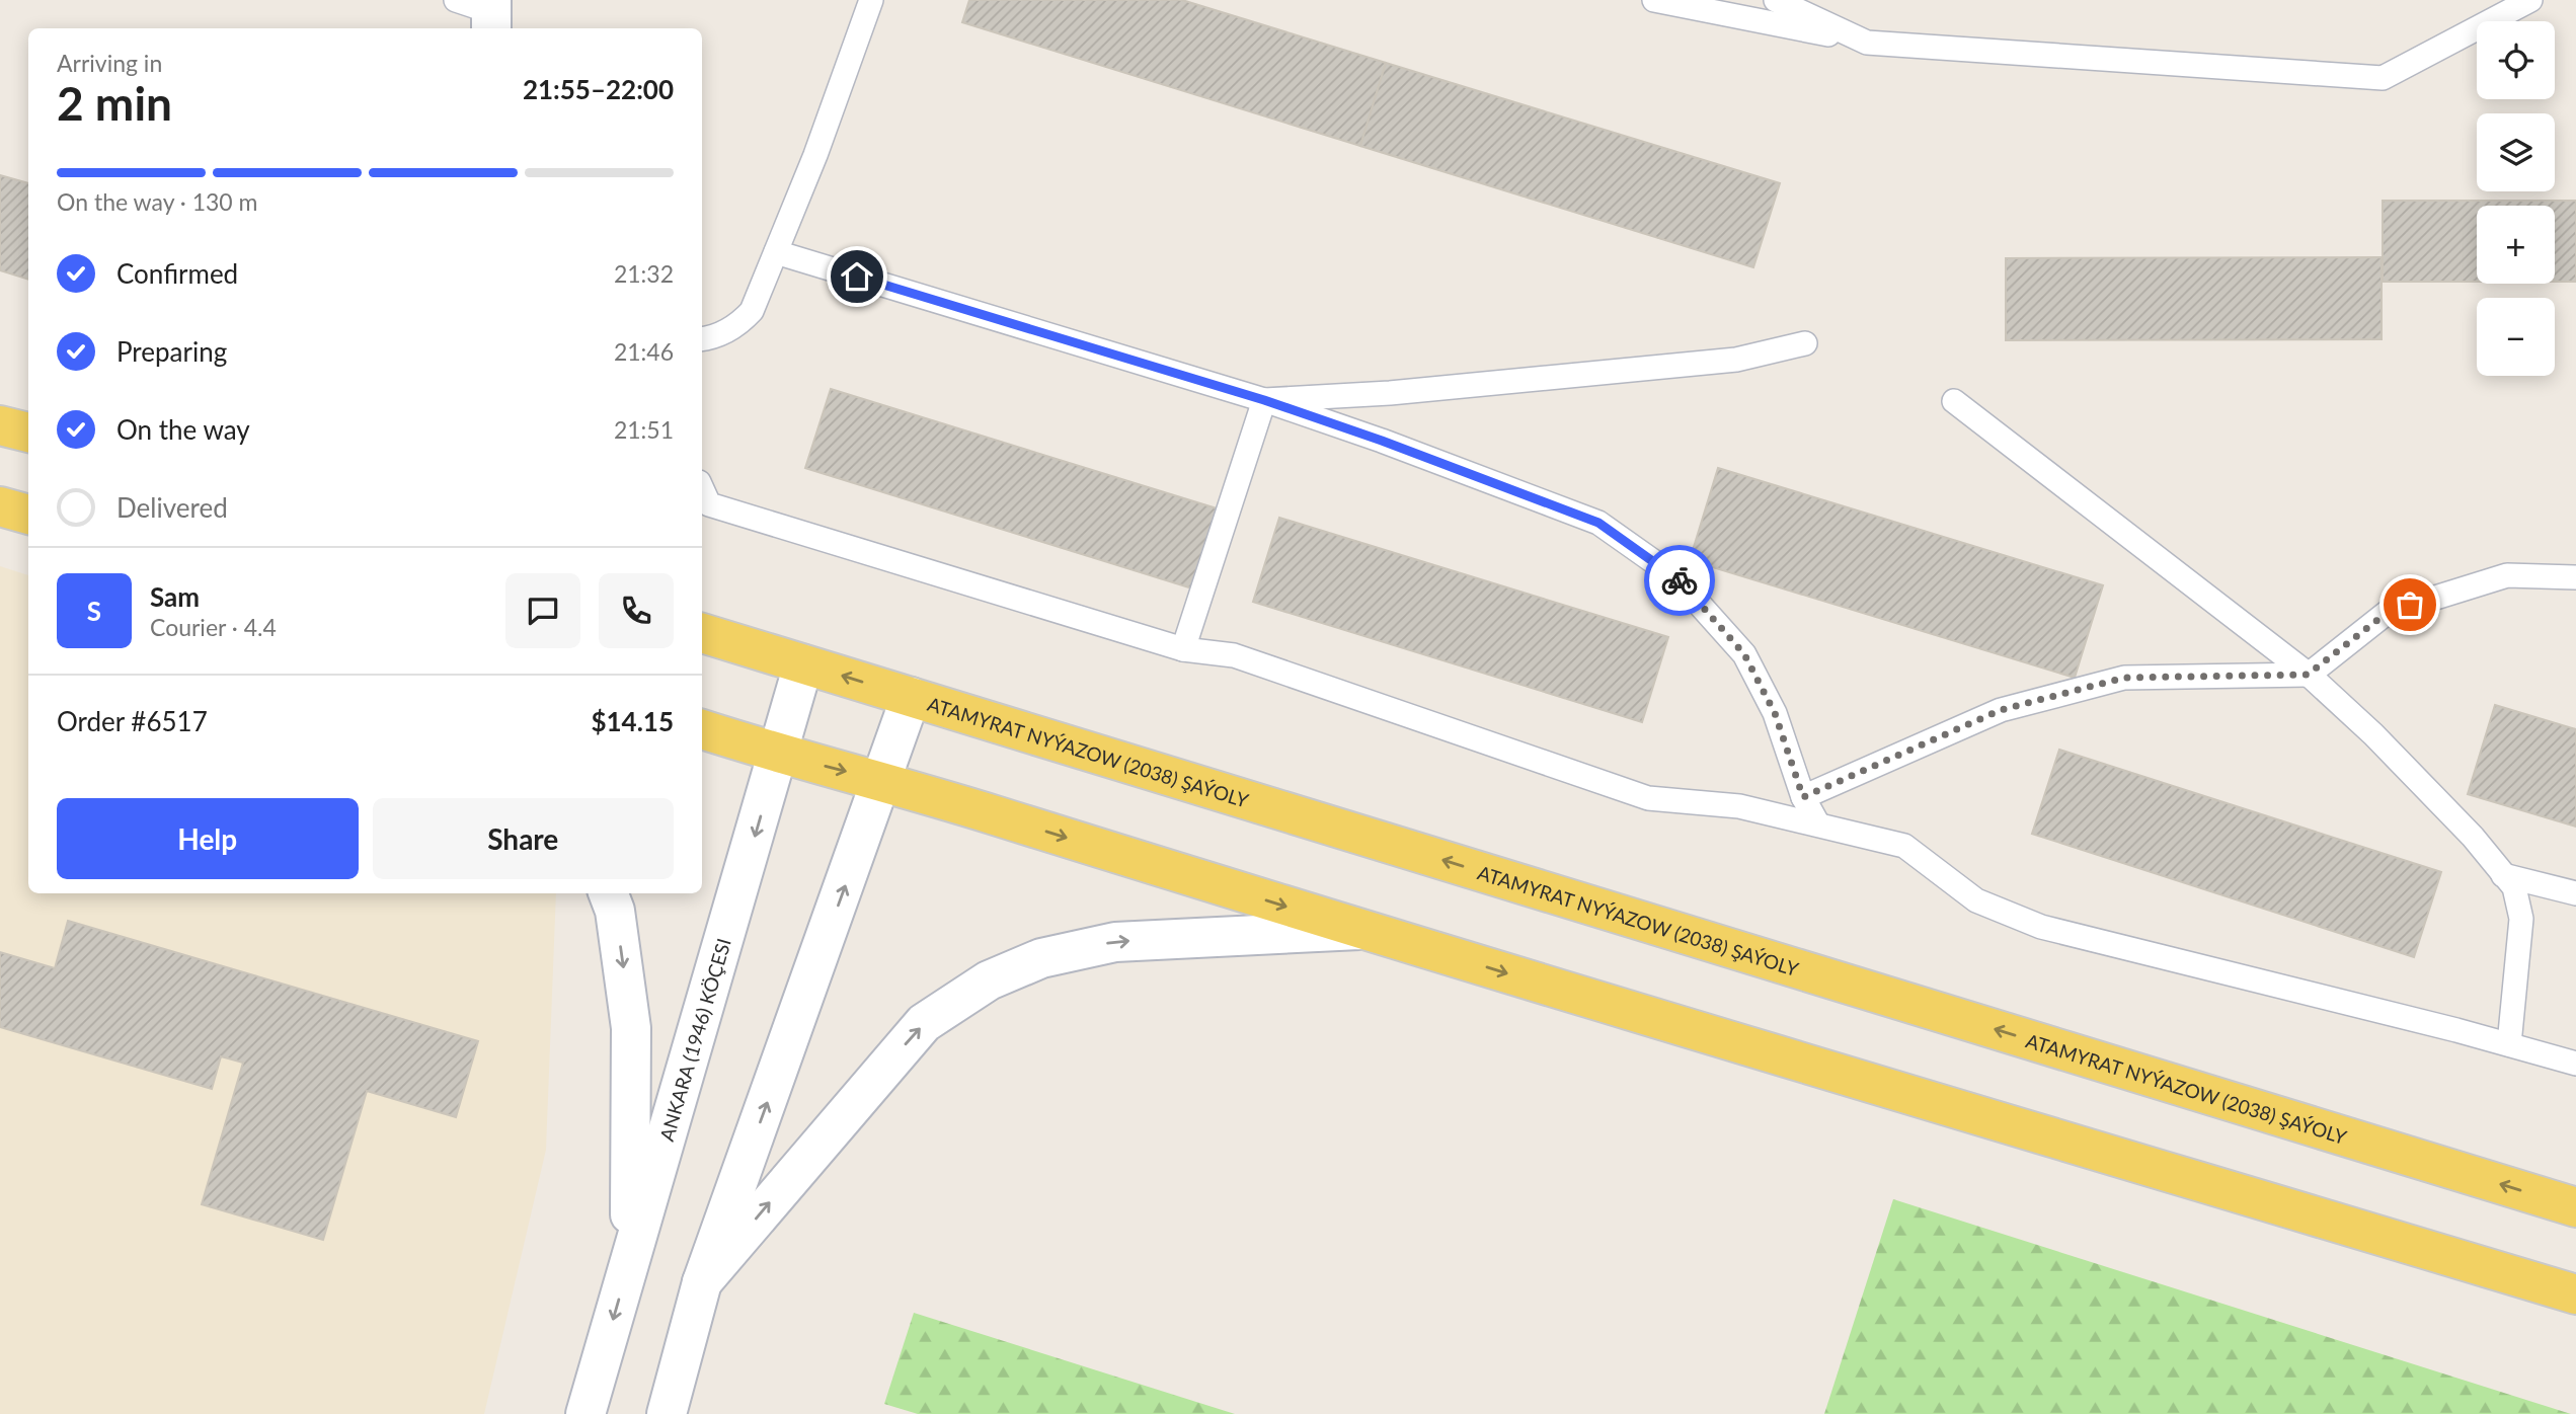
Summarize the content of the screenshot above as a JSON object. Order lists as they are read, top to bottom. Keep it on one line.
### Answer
{"streets":{"main road":["ATAMYRAT NYÝAZOW (2038) ŞAÝOLY","ANKARA (1946) KÖÇESI"]},"crossings":[["ATAMYRAT NYÝAZOW (2038) ŞAÝOLY","ANKARA (1946) KÖÇESI"]],"page":{"map_buttons":["+","−"],"heading":["2 min","Arriving in","21:55–22:00"],"panel":["Sam","Courier · 4.4","Order #6517","$14.15"],"bar":"On the way · 130 m","list":[["Confirmed","21:32"],["Preparing","21:46"],["On the way","21:51"],"Delivered"],"round":"S","buttons":["Help","Share"]}}
